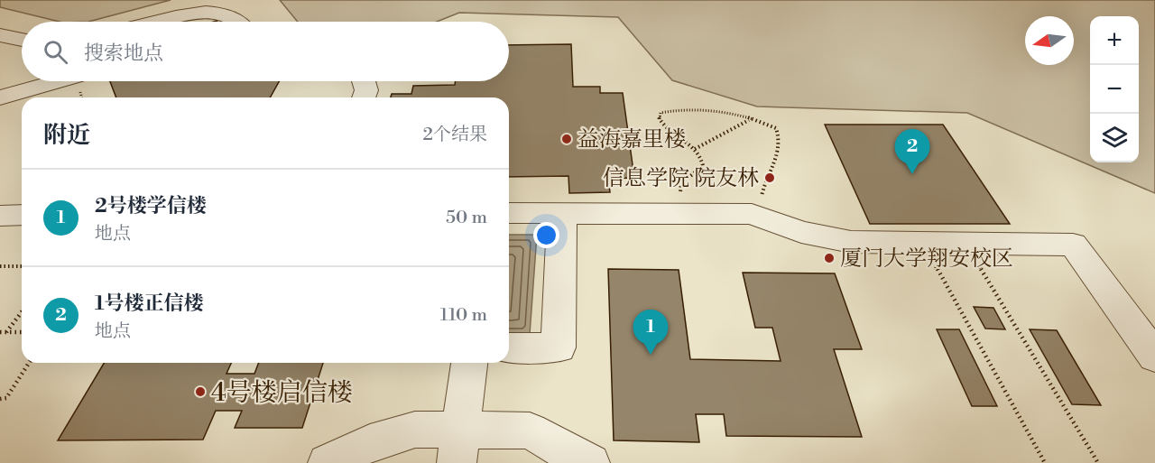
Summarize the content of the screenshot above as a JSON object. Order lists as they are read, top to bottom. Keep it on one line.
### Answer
{"places":["益海嘉里楼","信息学院 院友林","厦门大学翔安校区","4号楼启信楼"],"north":"left","page":{"map_buttons":["+","−"],"search":"搜索地点","heading":["附近","2个结果"],"pins":["2","1"],"list":[{"mark":"1","name":"2号楼学信楼","note":"地点","value":"50 m"},{"mark":"2","name":"1号楼正信楼","note":"地点","value":"110 m"}]}}
